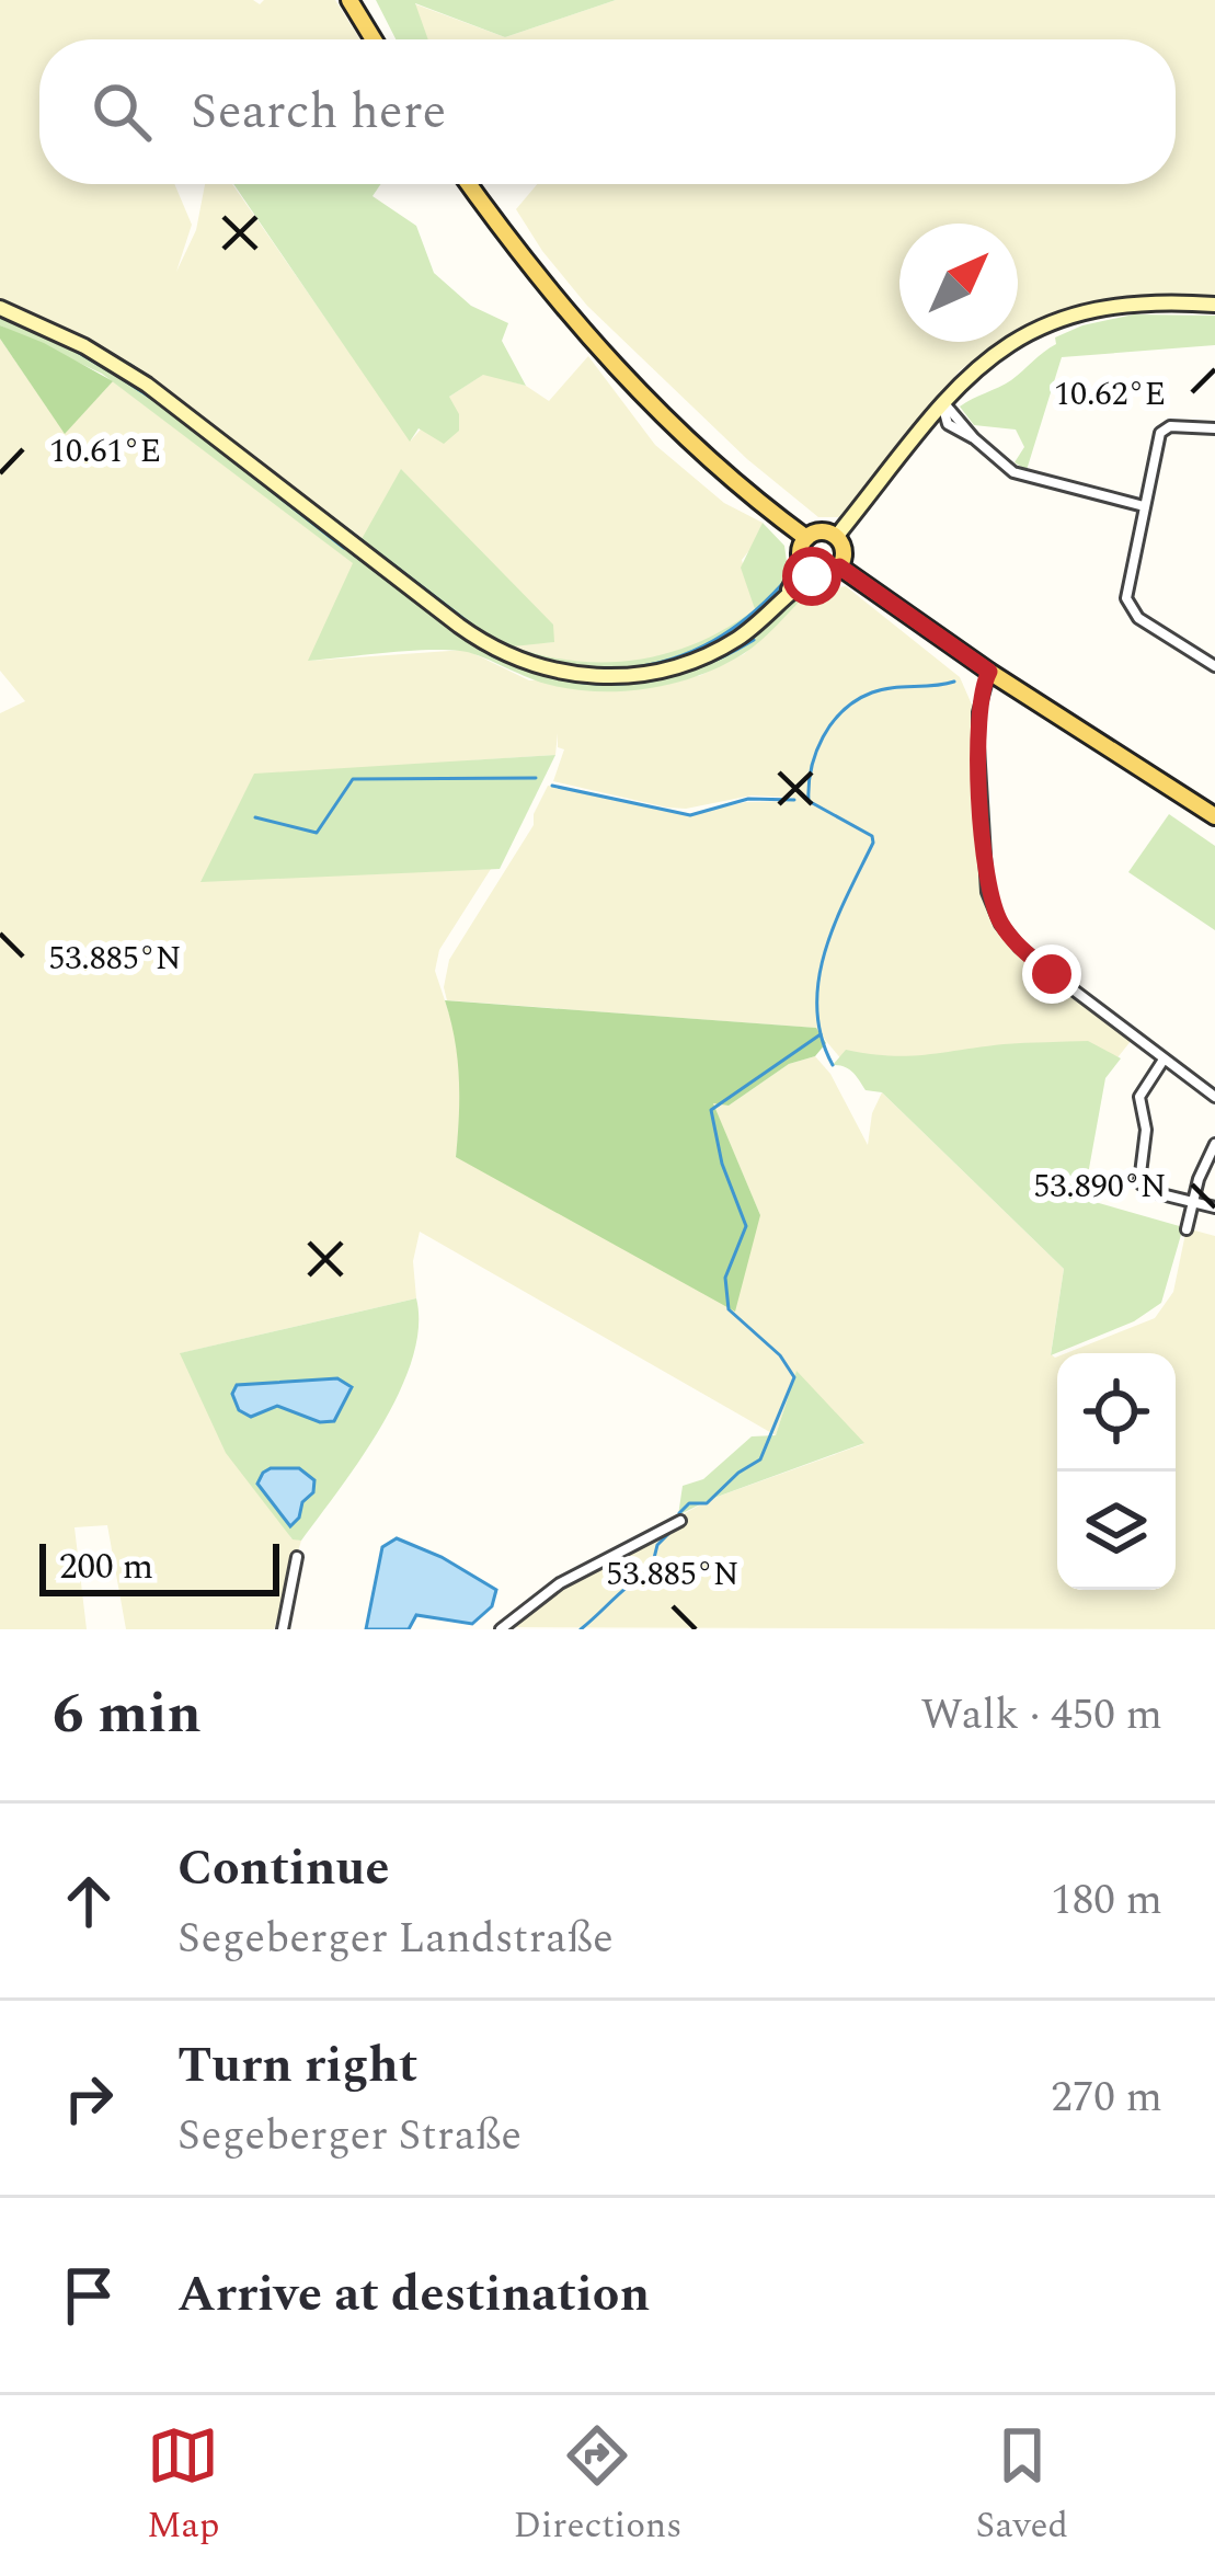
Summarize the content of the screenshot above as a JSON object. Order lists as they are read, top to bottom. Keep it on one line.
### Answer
{"scale_bar":"200 m","north":"top right","page":{"search":"Search here","scale":"200 m","heading":["6 min","Walk · 450 m"],"list":[["Continue","Segeberger Landstraße","180 m"],["Turn right","Segeberger Straße","270 m"],"Arrive at destination"],"nav":["Map","Directions","Saved"]},"coordinates":["10.62°E","10.61°E","53.885°N","53.890°N"]}
